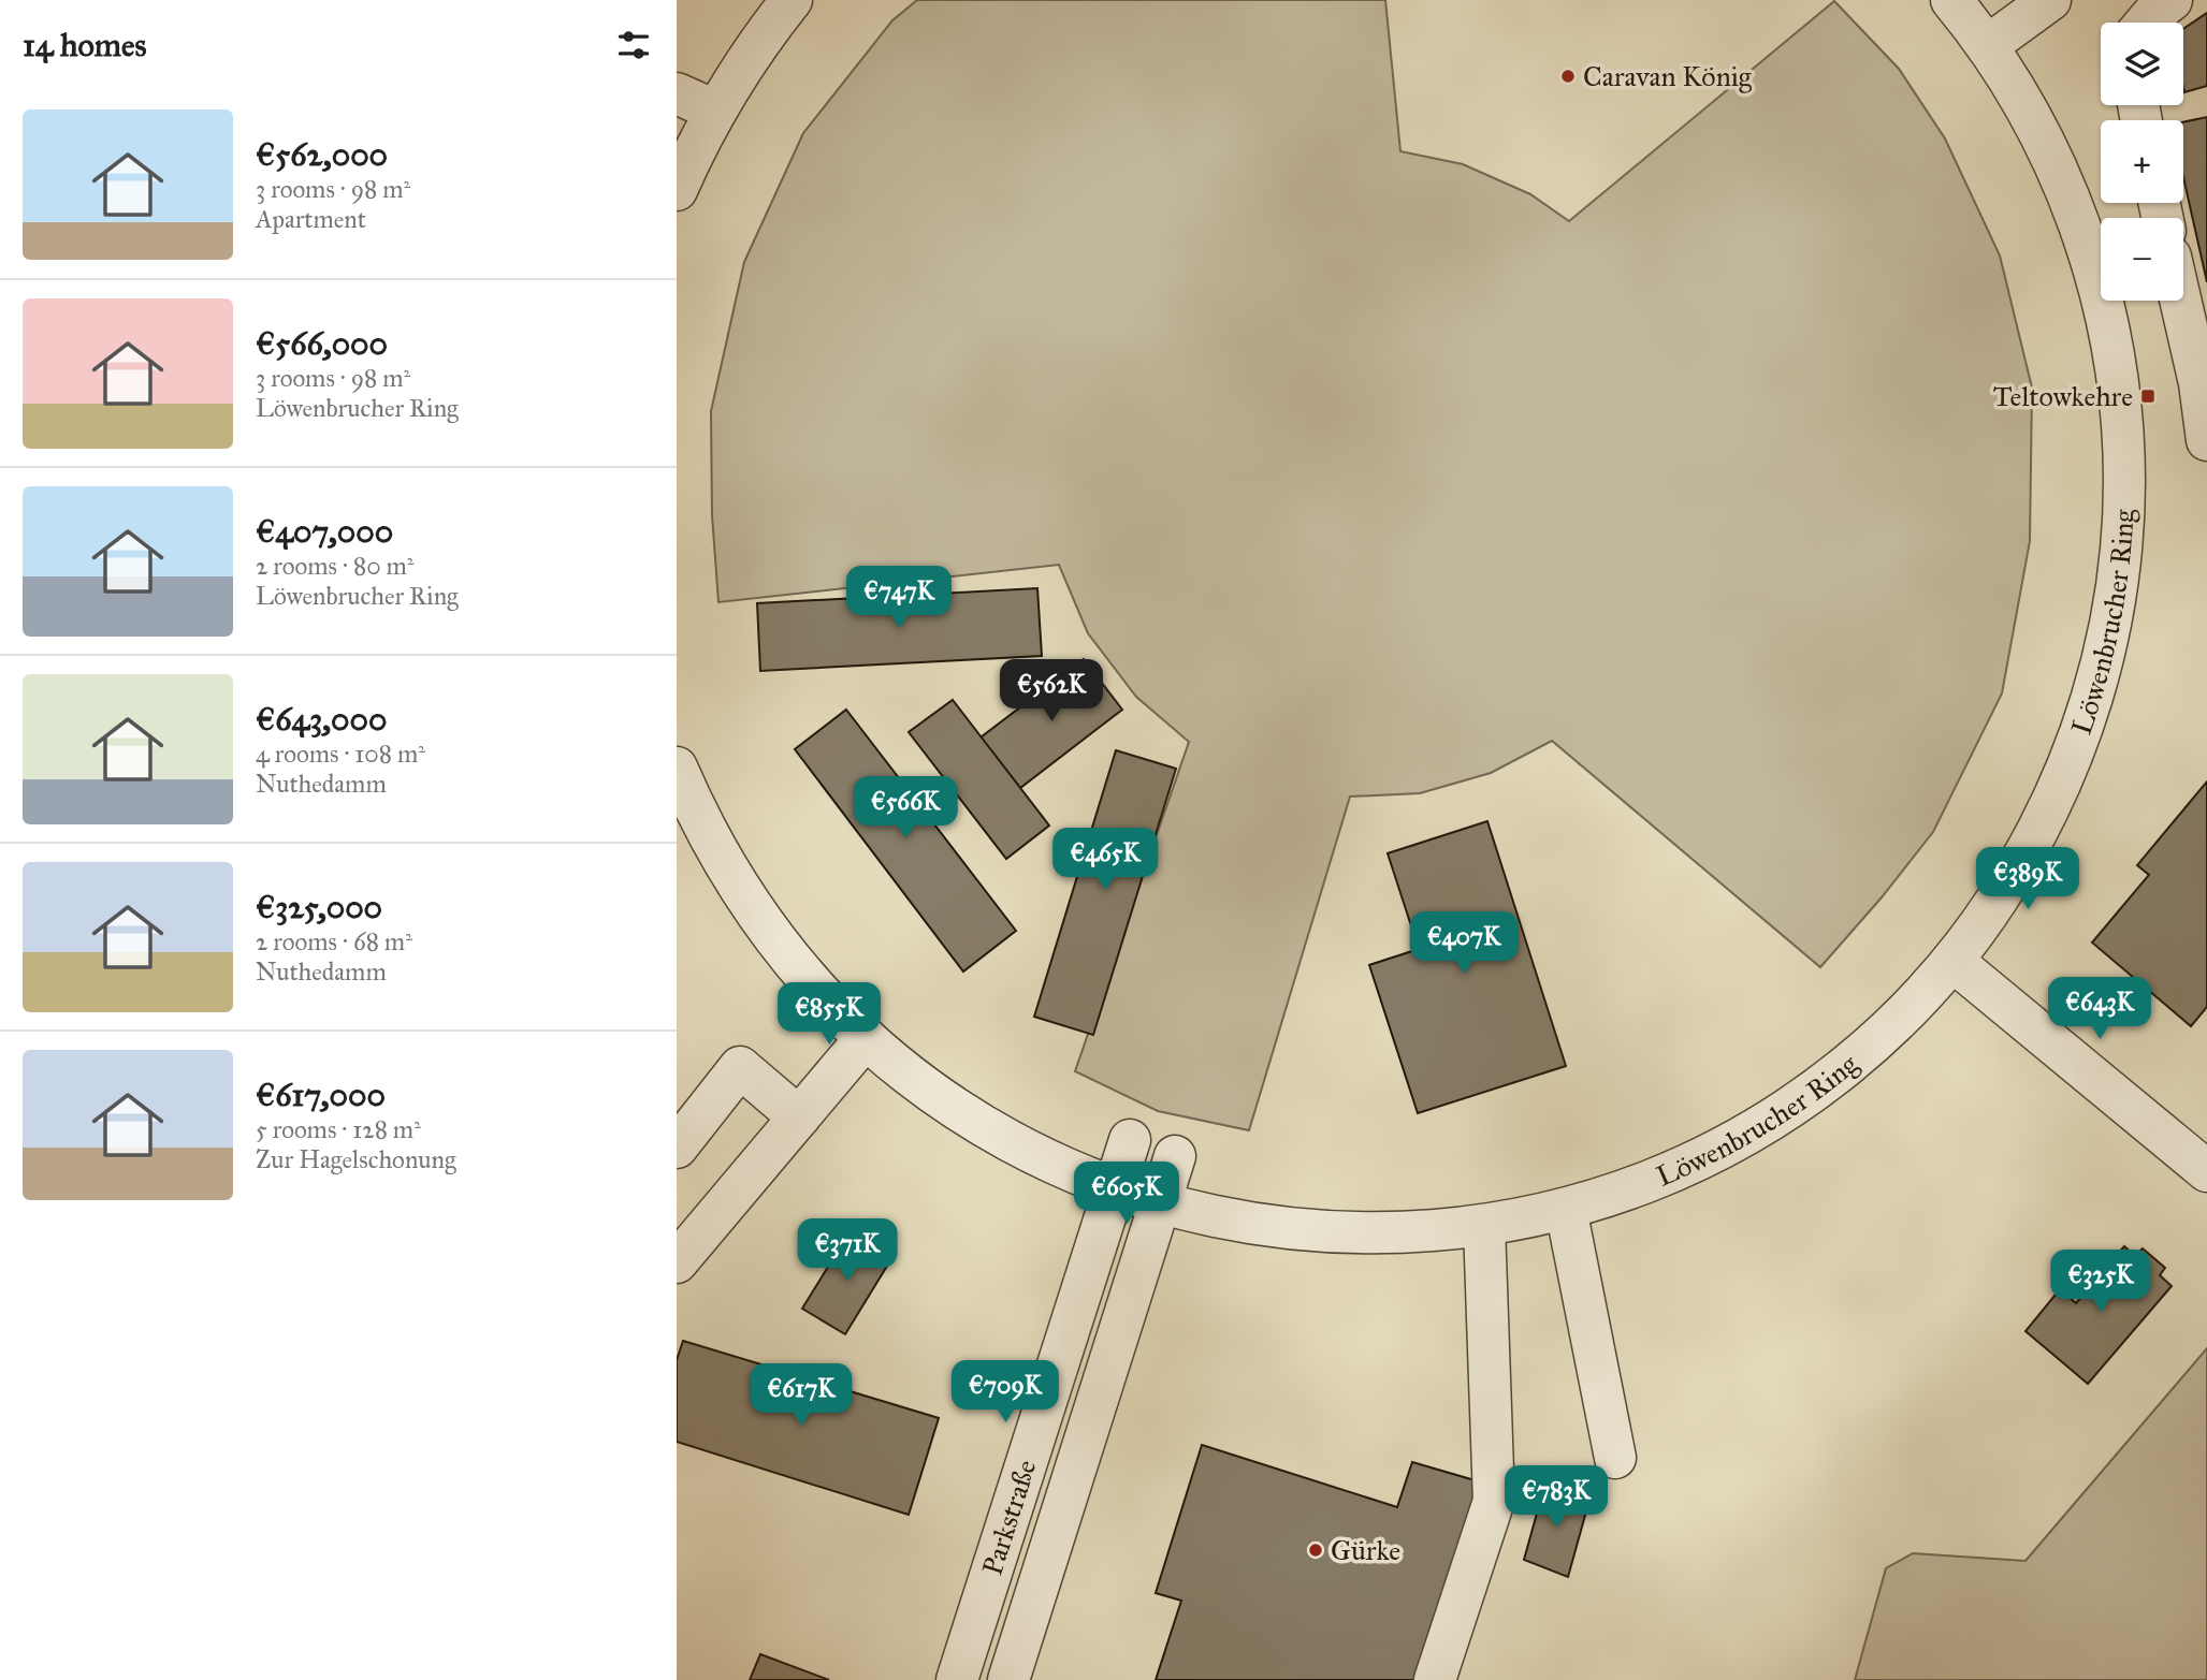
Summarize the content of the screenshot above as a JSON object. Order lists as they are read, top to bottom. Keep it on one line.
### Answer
{"streets":{"street":["Löwenbrucher Ring","Parkstraße"]},"crossings":[["Löwenbrucher Ring","Parkstraße"]],"places":{"other":["Caravan König","Gürke"],"transit":["Teltowkehre"]},"page":{"heading":"14 homes","map_buttons":["+","−"],"list":[{"name":"€562,000","note":"3 rooms · 98 m² · Apartment"},{"name":"€566,000","note":"3 rooms · 98 m² · Löwenbrucher Ring"},{"name":"€407,000","note":"2 rooms · 80 m² · Löwenbrucher Ring"},{"name":"€643,000","note":"4 rooms · 108 m² · Nuthedamm"},{"name":"€325,000","note":"2 rooms · 68 m² · Nuthedamm"},{"name":"€617,000","note":"5 rooms · 128 m² · Zur Hagelschonung"}],"price":["€747K","€562K","€566K","€465K","€389K","€407K","€643K","€855K","€605K","€371K","€325K","€709K","€617K","€783K"]}}
